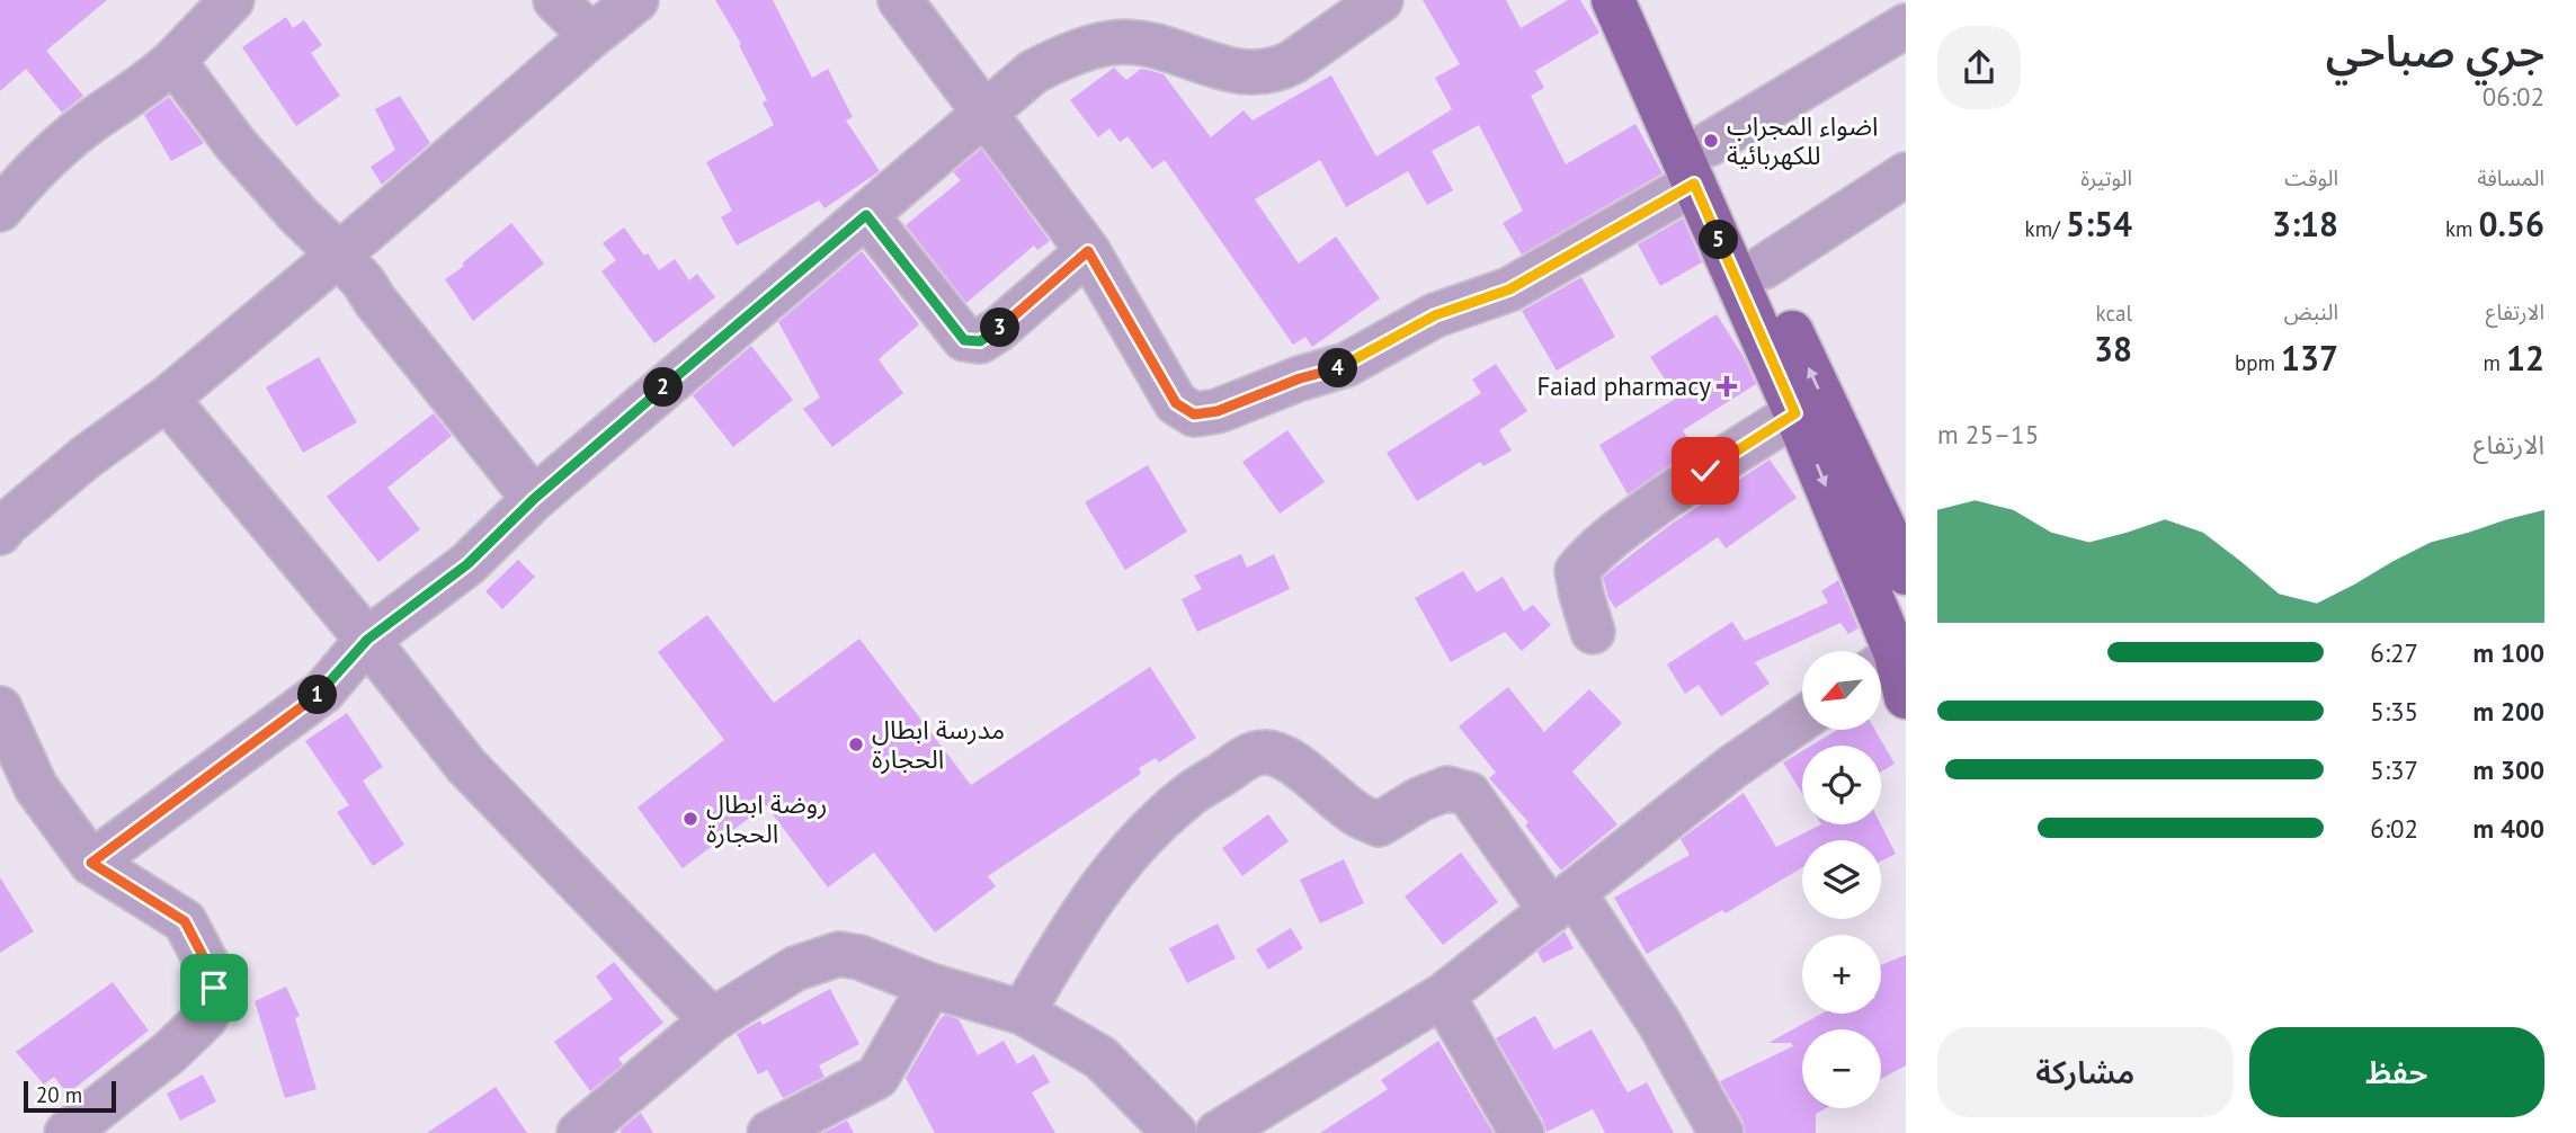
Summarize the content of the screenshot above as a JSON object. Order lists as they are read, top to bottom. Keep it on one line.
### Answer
{"places":{"other":["اضواء المجراب للكهربائية","مدرسة ابطال الحجارة","روضة ابطال الحجارة"],"health":["Faiad pharmacy"]},"scale_bar":"20 m","north":"bottom left","page":{"heading":["جري صباحي","06:02"],"stats":[["المسافة","0.56 km"],["الوقت","3:18"],["الوتيرة","5:54 /km"],["الارتفاع","12 m"],["النبض","137 bpm"],["kcal","38"]],"pins":["5","3","4","2","1"],"chart":["الارتفاع","15–25 m"],"list":[{"name":"100 m","note":"6:27"},{"name":"200 m","note":"5:35"},{"name":"300 m","note":"5:37"},{"name":"400 m","note":"6:02"}],"map_buttons":["+","−"],"buttons":["حفظ","مشاركة"],"scale":"20 m"}}
